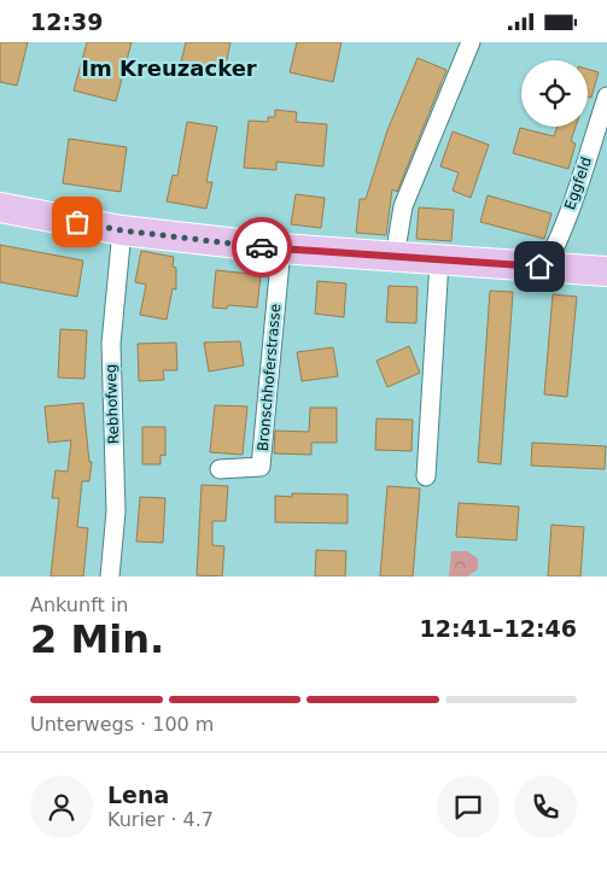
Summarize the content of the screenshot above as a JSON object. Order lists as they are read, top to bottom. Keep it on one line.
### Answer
{"streets":{"street":["Eggfeld","Bronschhoferstrasse","Rebhofweg"]},"districts":["Im Kreuzacker"],"page":{"status":"12:39","heading":["2 Min.","Ankunft in","12:41–12:46"],"panel":["Lena","Kurier · 4.7"],"bar":"Unterwegs · 100 m"}}
